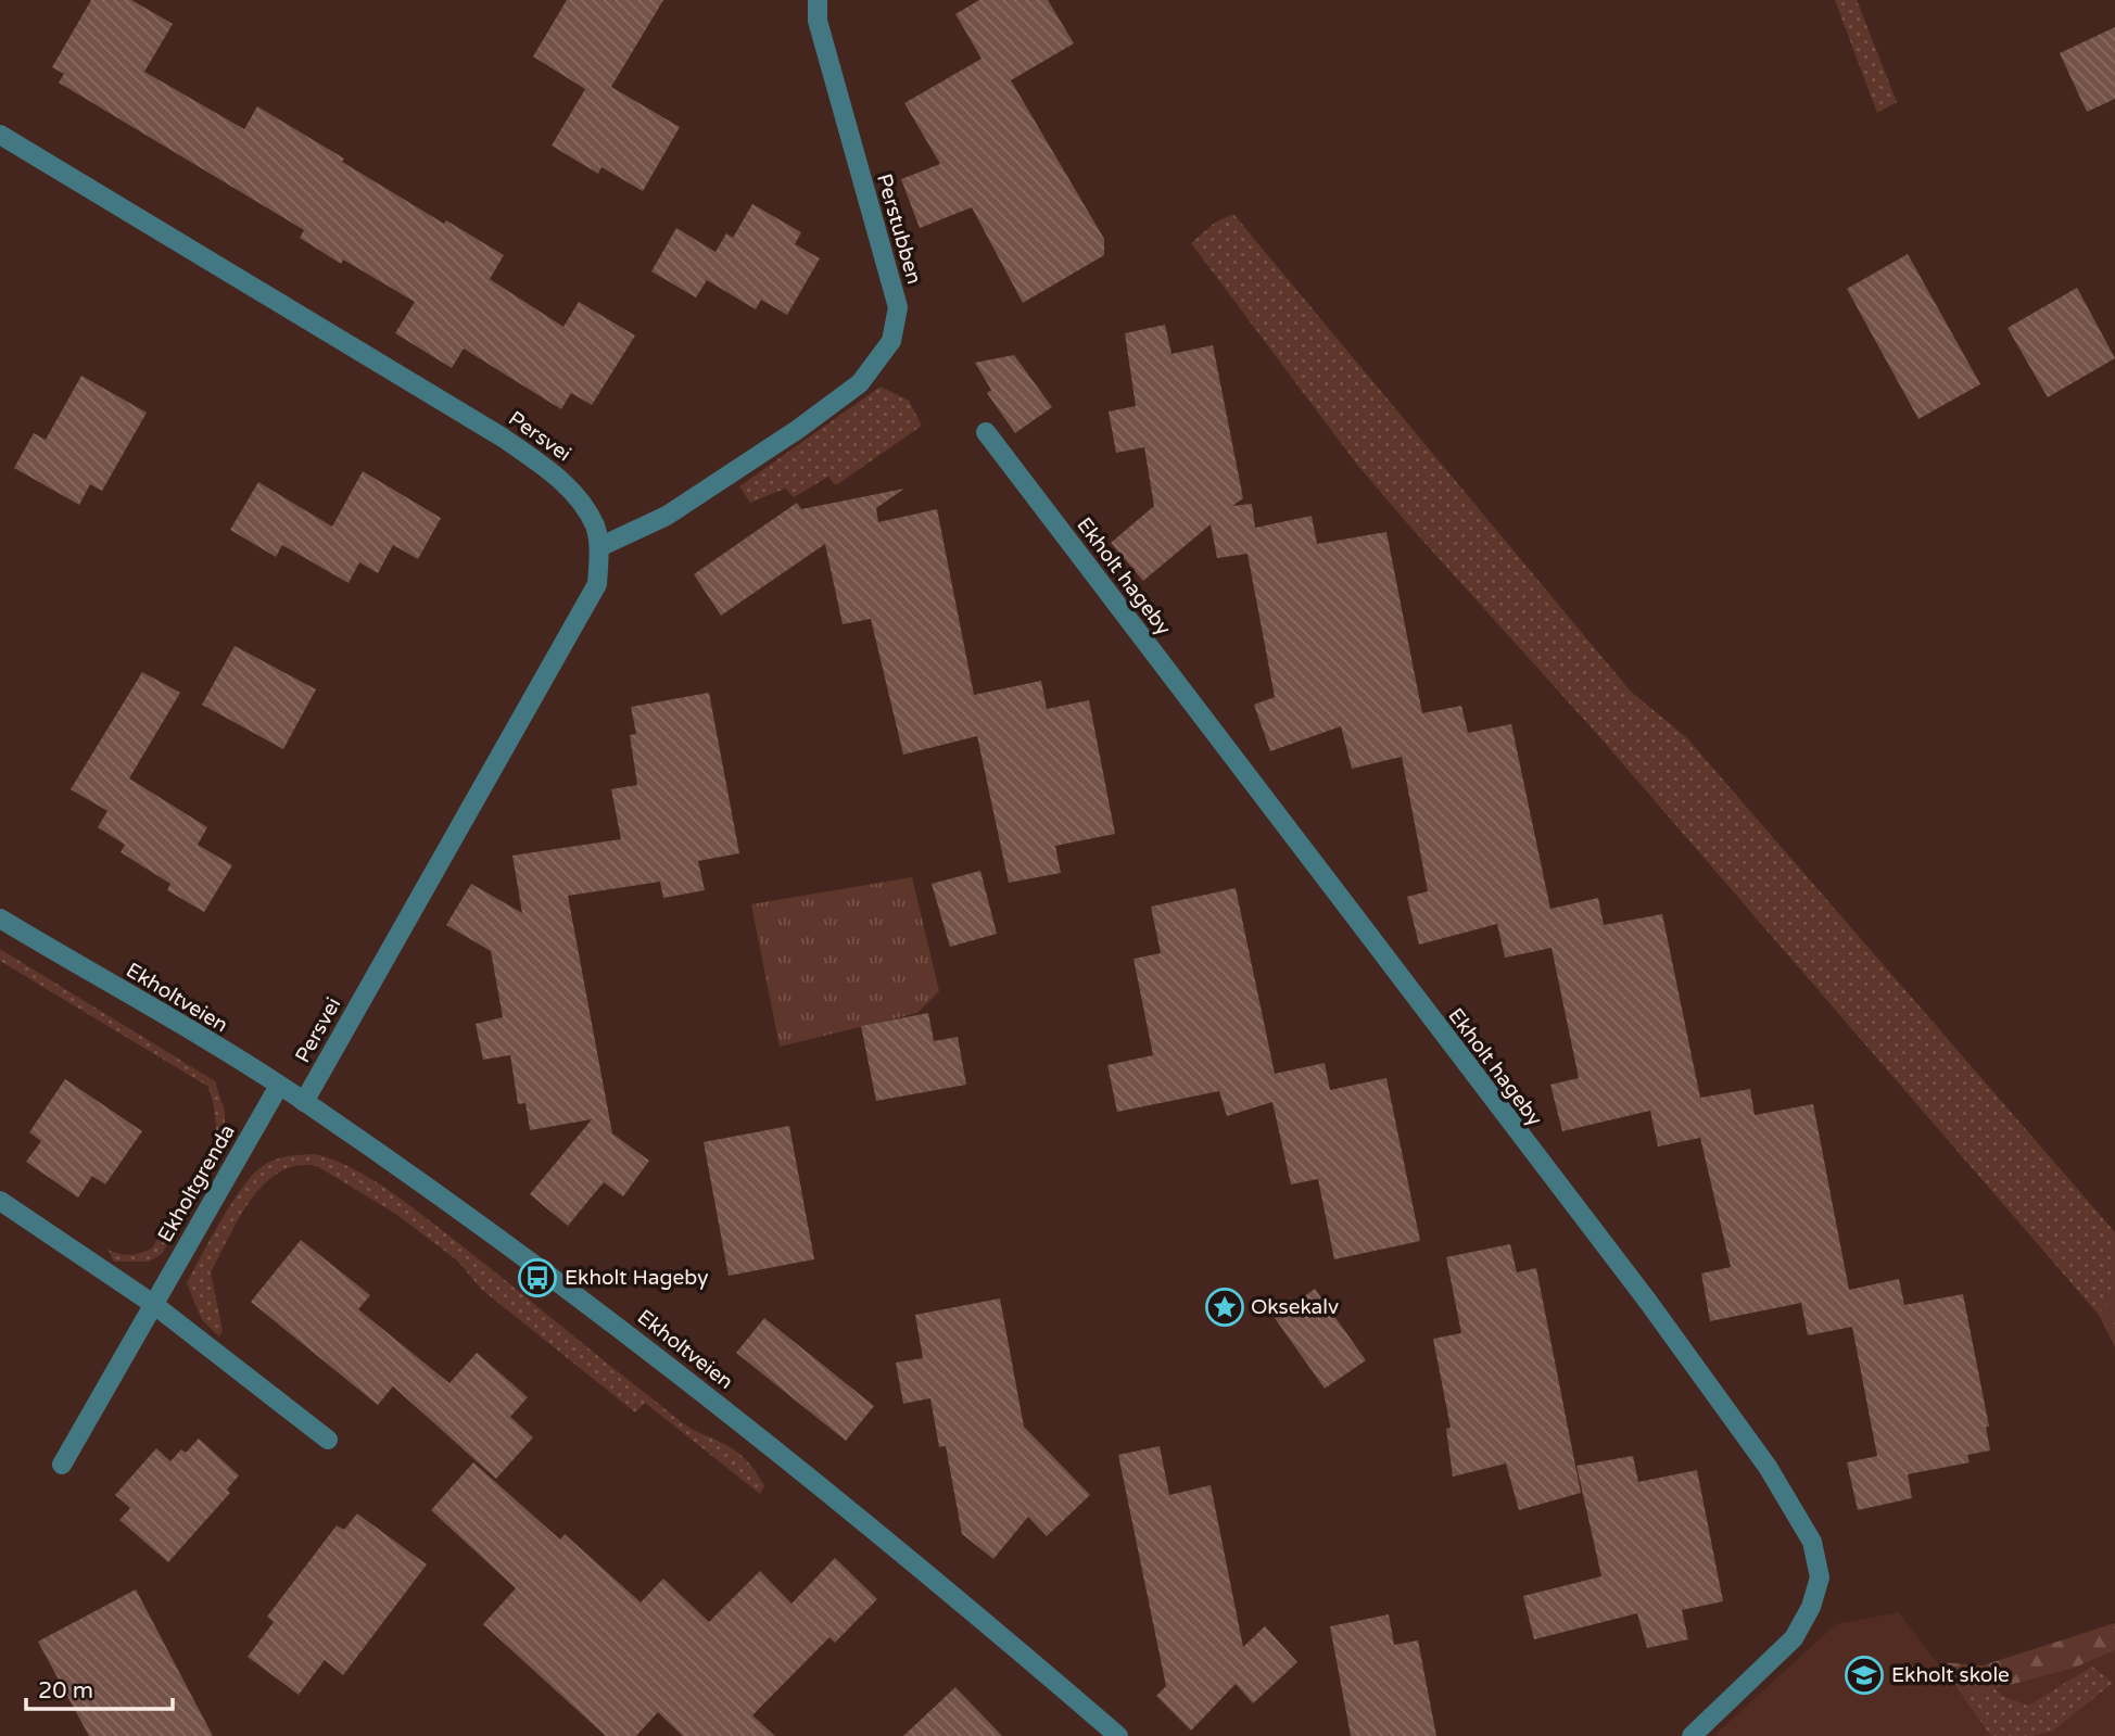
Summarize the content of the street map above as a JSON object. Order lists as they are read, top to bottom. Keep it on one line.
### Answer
{"streets":{"street":["Perstubben","Persvei","Ekholt hageby","Ekholtveien","Ekholtgrenda"]},"crossings":[["Perstubben","Persvei"],["Persvei","Ekholtveien"],["Ekholtveien","Ekholtgrenda"]],"places":{"bus stop":["Ekholt Hageby"],"place":["Oksekalv"],"school or university":["Ekholt skole"]},"scale_bar":"20 m"}
